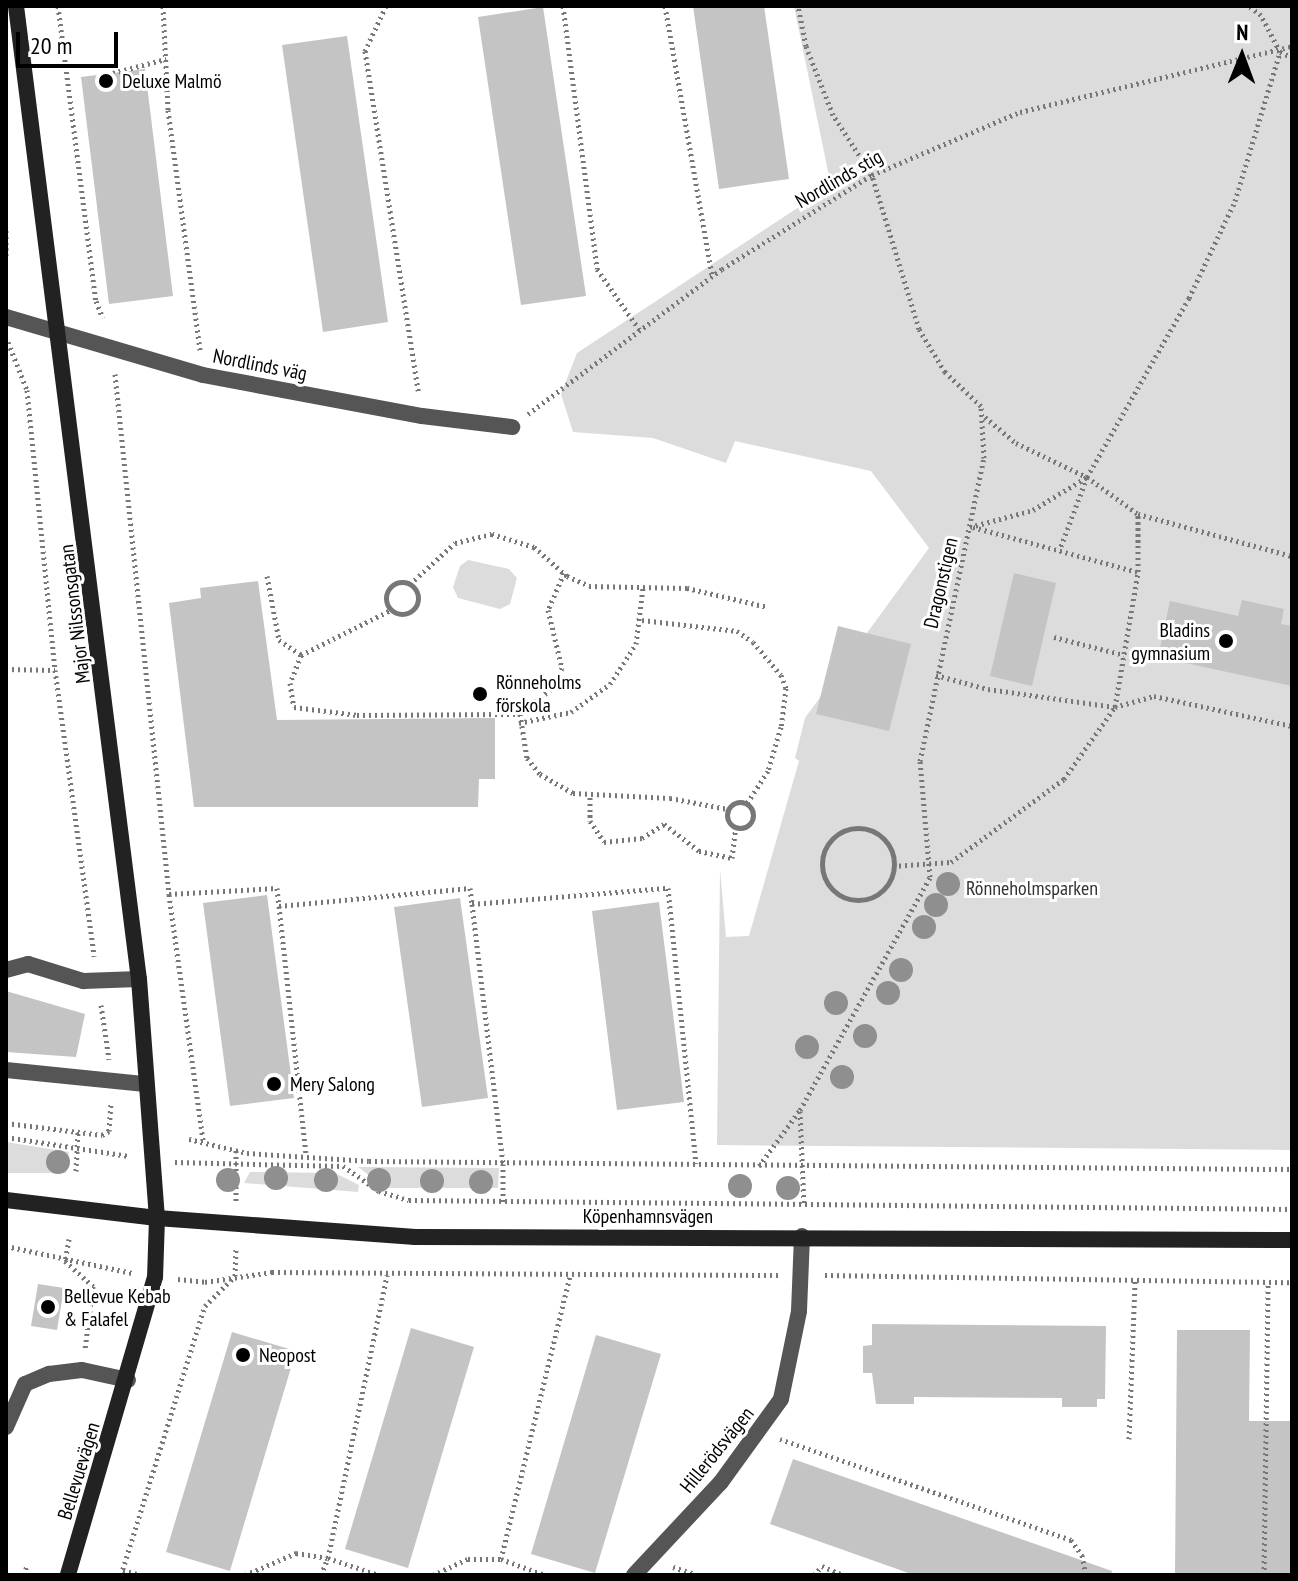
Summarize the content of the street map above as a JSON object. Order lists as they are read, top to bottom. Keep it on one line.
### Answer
{"streets":{"street":["Nordlinds väg","Major Nilssonsgatan","Köpenhamnsvägen","Hillerödsvägen","Bellevuevägen"],"path":["Nordlinds stig","Dragonstigen"]},"crossings":[["Nordlinds stig","Nordlinds väg"],["Nordlinds väg","Major Nilssonsgatan"],["Major Nilssonsgatan","Köpenhamnsvägen"],["Major Nilssonsgatan","Bellevuevägen"],["Köpenhamnsvägen","Hillerödsvägen"],["Köpenhamnsvägen","Bellevuevägen"]],"parks":["Rönneholmsparken"],"places":["Deluxe Malmö","Bladins gymnasium","Rönneholms förskola","Mery Salong","Bellevue Kebab & Falafel","Neopost"],"scale_bar":"20 m","north":"top"}
